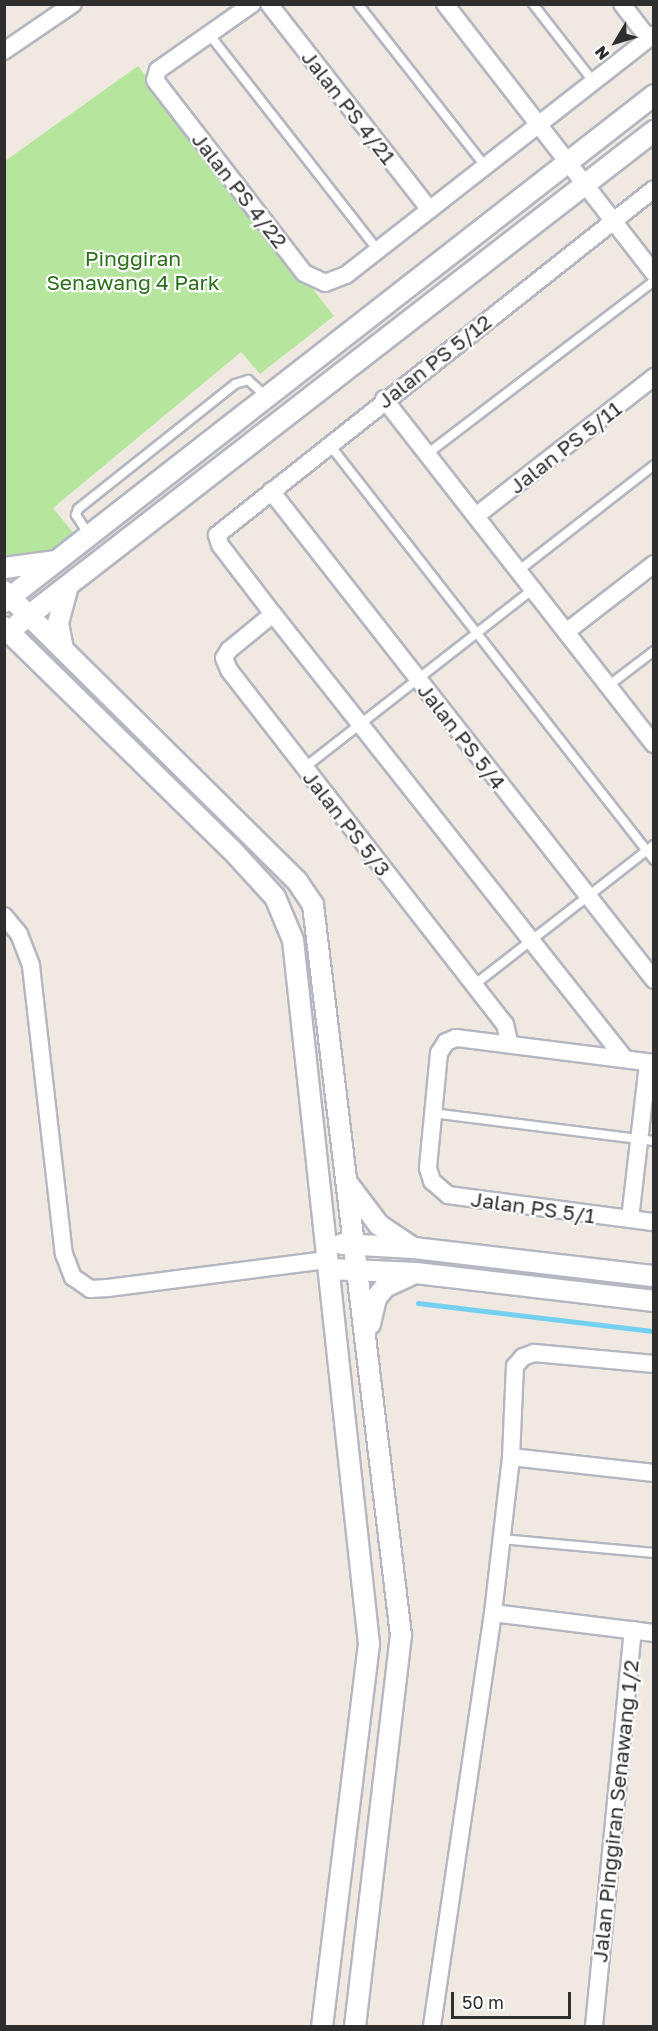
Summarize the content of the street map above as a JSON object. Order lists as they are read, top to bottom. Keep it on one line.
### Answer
{"streets":{"street":["Jalan PS 4/21","Jalan PS 4/22","Jalan PS 5/12","Jalan PS 5/11","Jalan PS 5/4","Jalan PS 5/3","Jalan PS 5/1","Jalan Pinggiran Senawang 1/2"]},"crossings":[["Jalan PS 5/12","Jalan PS 5/4"],["Jalan PS 5/12","Jalan PS 5/3"]],"parks":["Pinggiran Senawang 4 Park"],"scale_bar":"50 m","north":"bottom left"}
